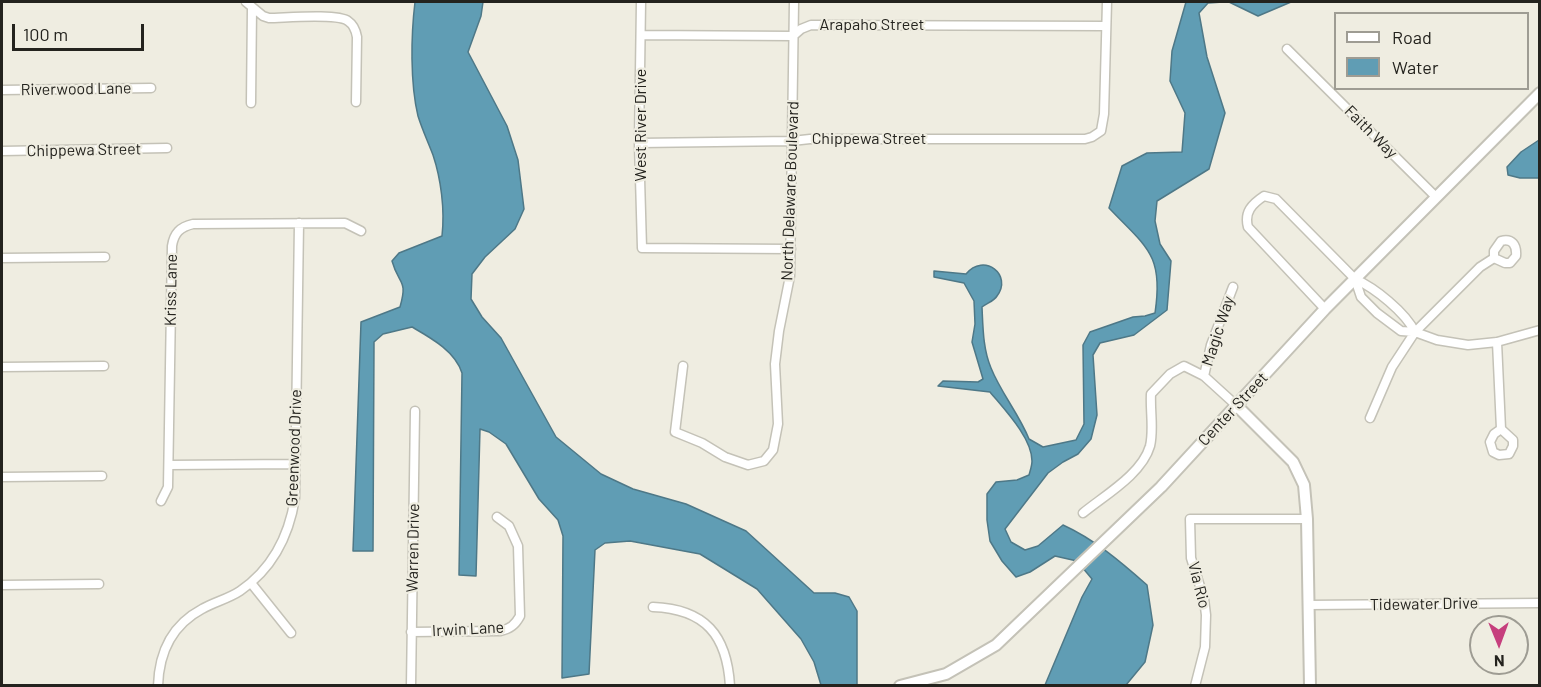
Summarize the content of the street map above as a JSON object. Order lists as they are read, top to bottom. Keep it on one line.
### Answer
{"streets":{"street":["Arapaho Street","Riverwood Lane","West River Drive","Faith Way","Chippewa Street","North Delaware Boulevard","Kriss Lane","Magic Way","Center Street","Greenwood Drive","Warren Drive","Via Rio","Tidewater Drive","Irwin Lane"]},"crossings":[["Arapaho Street","West River Drive"],["Arapaho Street","Chippewa Street"],["Arapaho Street","North Delaware Boulevard"],["West River Drive","Chippewa Street"],["West River Drive","North Delaware Boulevard"],["Faith Way","Center Street"],["Chippewa Street","North Delaware Boulevard"],["Kriss Lane","Greenwood Drive"],["Warren Drive","Irwin Lane"]],"legend":["Road","Water"],"scale_bar":"100 m","north":"bottom"}
